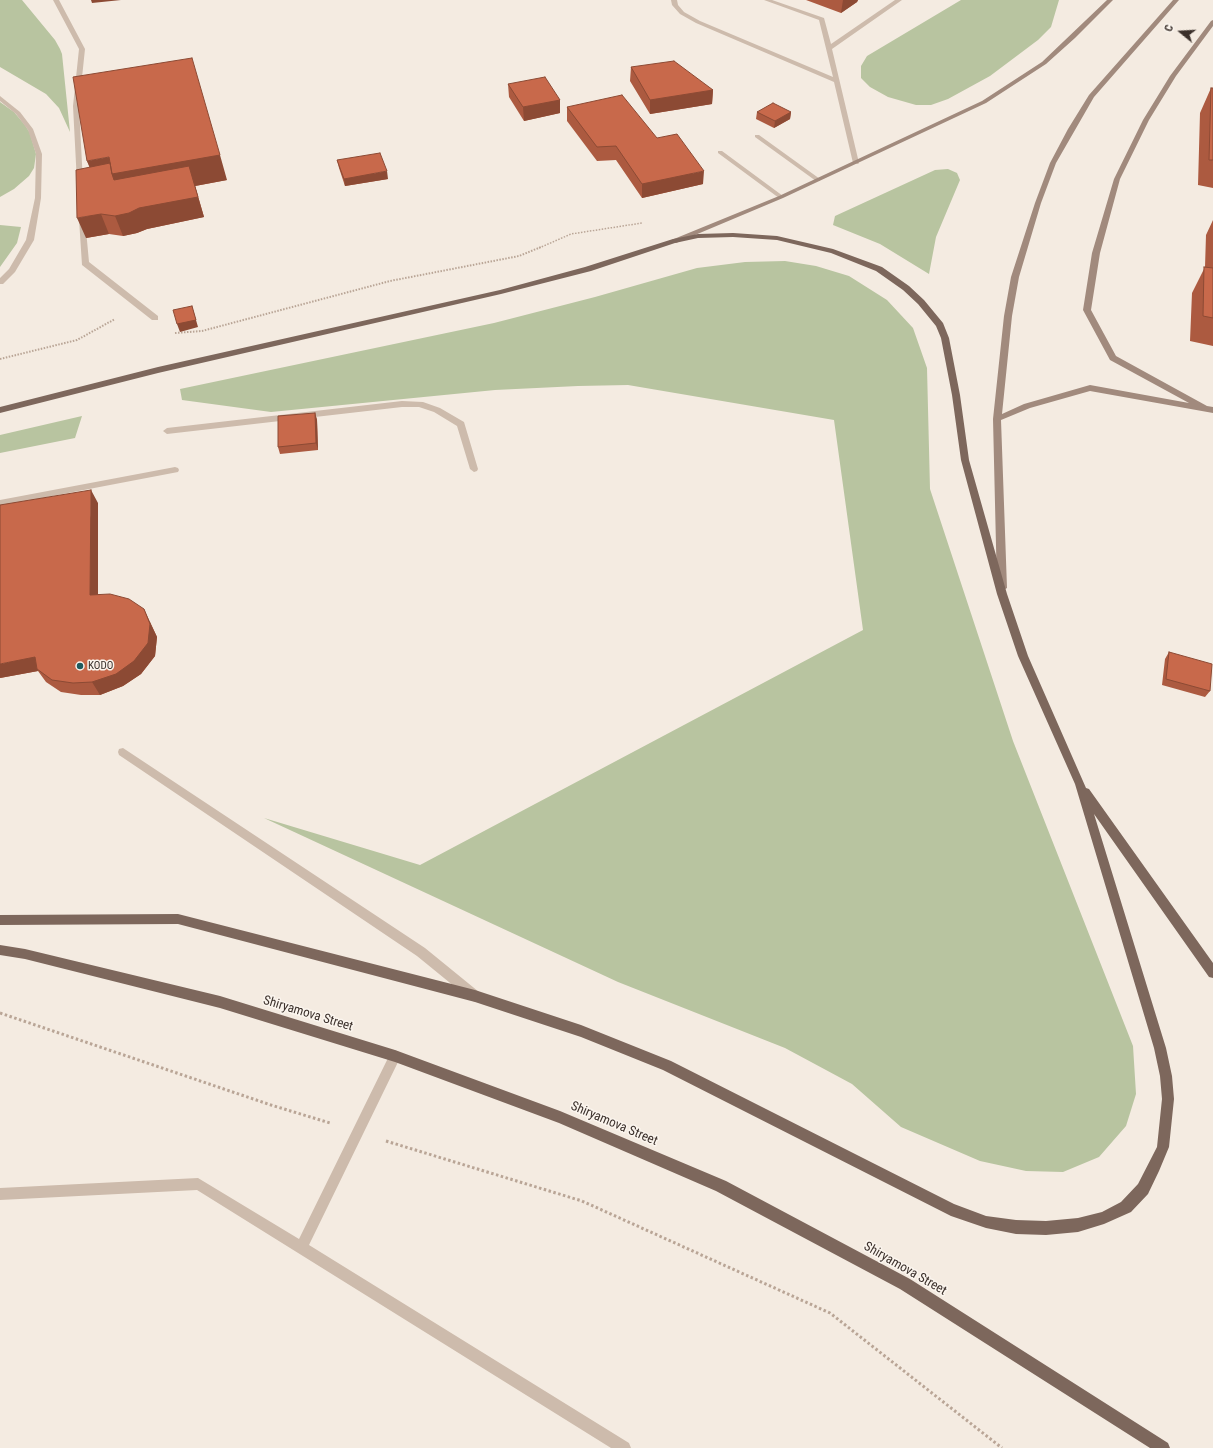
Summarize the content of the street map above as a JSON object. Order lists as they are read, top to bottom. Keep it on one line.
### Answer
{"streets":{"main road":["Shiryamova Street"]},"places":["KODO"],"north":"left"}
